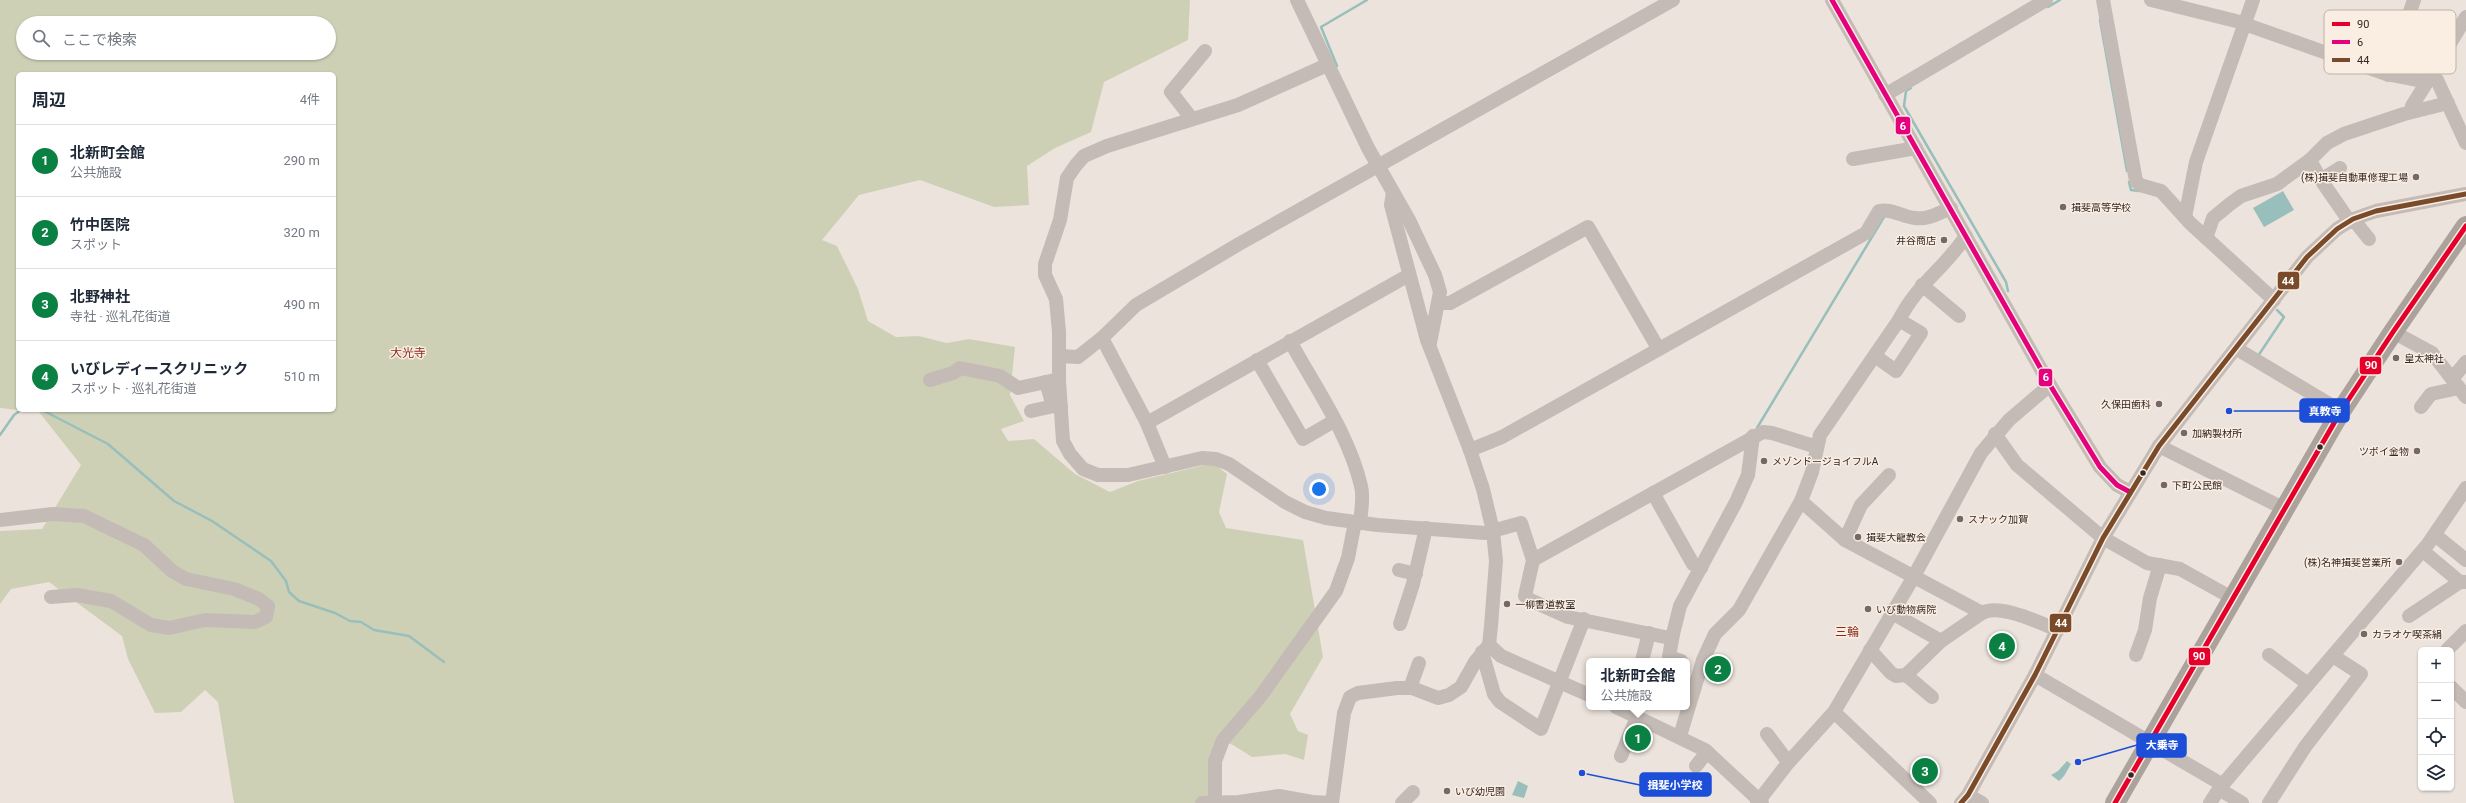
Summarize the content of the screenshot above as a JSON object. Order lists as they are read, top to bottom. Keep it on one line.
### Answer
{"districts":["大光寺","三輪"],"places":["(株)揖斐自動車修理工場","揖斐高等学校","井谷商店","皇太神社","久保田歯科","真教寺","加納製材所","ツボイ金物","メゾンドージョイフルA","下町公民館","スナック加賀","揖斐大龍教会","(株)名神揖斐営業所","一柳書道教室","いび動物病院","カラオケ喫茶絹","大乗寺","揖斐小学校","いび幼児園"],"lines":["transit line 6","transit line 44","transit line 90"],"legend":["90","6","44"],"page":{"search":"ここで検索","heading":["周辺","4件"],"list":[{"mark":"1","name":"北新町会館","note":"公共施設","value":"290 m"},{"mark":"2","name":"竹中医院","note":"スポット","value":"320 m"},{"mark":"3","name":"北野神社","note":"寺社 · 巡礼花街道","value":"490 m"},{"mark":"4","name":"いびレディースクリニック","note":"スポット · 巡礼花街道","value":"510 m"}],"pins":["4","2","1","3"],"map_buttons":["+","−"],"popup":["北新町会館","公共施設"]}}
